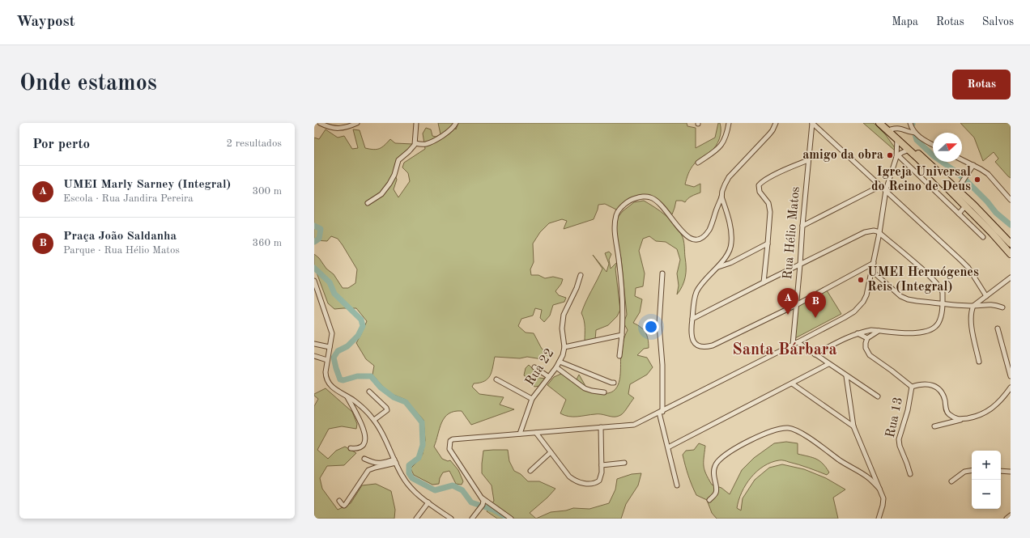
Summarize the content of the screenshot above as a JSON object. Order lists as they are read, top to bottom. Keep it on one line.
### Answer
{"streets":{"street":["Rua Hélio Matos","Rua 22","Rua 13"]},"districts":["Santa Bárbara"],"places":["amigo da obra","Igreja Universal do Reino de Deus","UMEI Hermógenes Reis (Integral)"],"north":"right","page":{"header":"Waypost","nav":["Mapa","Rotas","Salvos"],"buttons":"Rotas","title":"Onde estamos","heading":["Por perto","2 resultados"],"list":[{"mark":"A","name":"UMEI Marly Sarney (Integral)","note":"Escola · Rua Jandira Pereira","value":"300 m"},{"mark":"B","name":"Praça João Saldanha","note":"Parque · Rua Hélio Matos","value":"360 m"}],"pins":["A","B"],"map_buttons":["+","−"]}}
